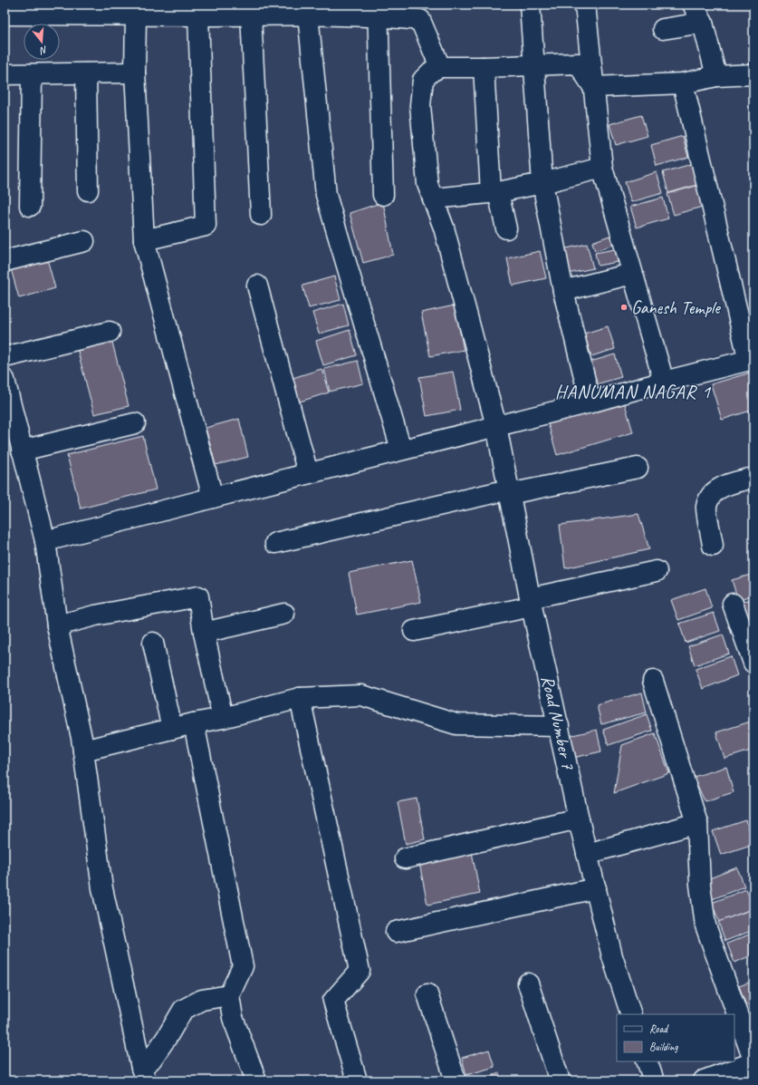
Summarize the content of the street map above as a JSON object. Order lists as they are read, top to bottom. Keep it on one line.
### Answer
{"streets":{"street":["Road Number 7"]},"districts":["HANUMAN NAGAR 1"],"places":["Ganesh Temple"],"legend":["Road","Building"],"north":"bottom"}
